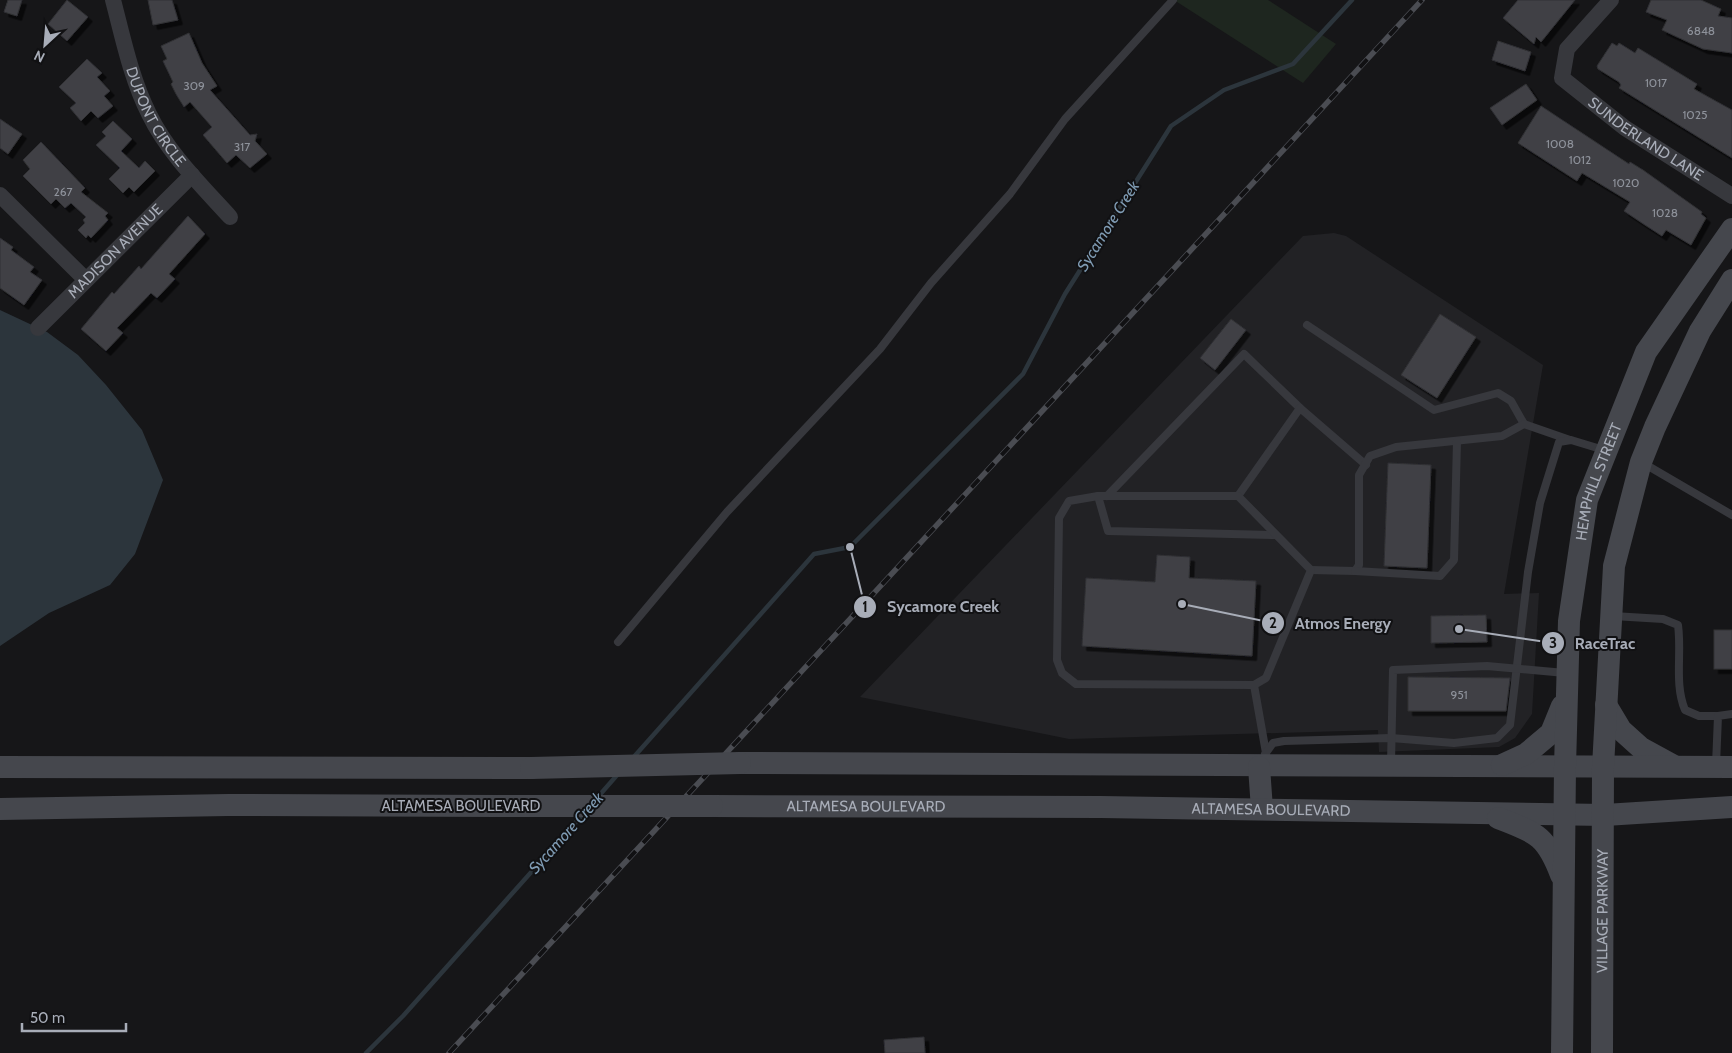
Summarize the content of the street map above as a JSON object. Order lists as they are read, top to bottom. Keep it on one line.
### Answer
{"streets":{"main road":["HEMPHILL STREET","ALTAMESA BOULEVARD","VILLAGE PARKWAY"],"street":["DUPONT CIRCLE","SUNDERLAND LANE","MADISON AVENUE"]},"crossings":[["DUPONT CIRCLE","MADISON AVENUE"],["ALTAMESA BOULEVARD","VILLAGE PARKWAY"]],"water":["Sycamore Creek"],"places":["Sycamore Creek","Atmos Energy","RaceTrac"],"house_numbers":["6848","1017","309","1025","1008","317","1012","1020","267","1028","951"],"scale_bar":"50 m","north":"bottom left"}
